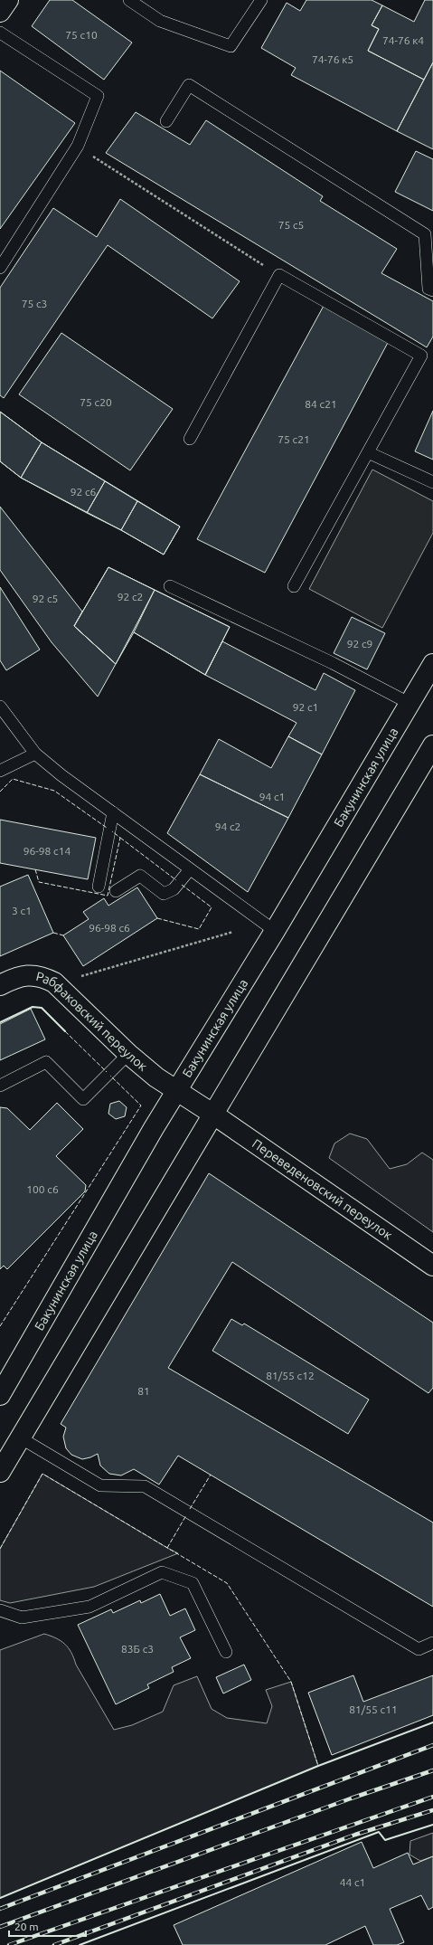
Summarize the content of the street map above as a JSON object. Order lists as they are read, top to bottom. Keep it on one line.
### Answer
{"streets":{"main road":["Бакунинская улица","Рабфаковский переулок","Переведеновский переулок"]},"crossings":[["Бакунинская улица","Рабфаковский переулок"],["Рабфаковский переулок","Переведеновский переулок"]],"house_numbers":["75 с10","74-76 к4","74-76 к5","75 с5","75 c3","75 с20","84 с21","75 с21","92 c6","92 c2","92 c5","92 с9","92 с1","94 с1","94 с2","96-98 с14","3 с1","96-98 с6","100 с6","81/55 с12","81","83Б с3","81/55 с11","44 c1"],"scale_bar":"20 m"}
